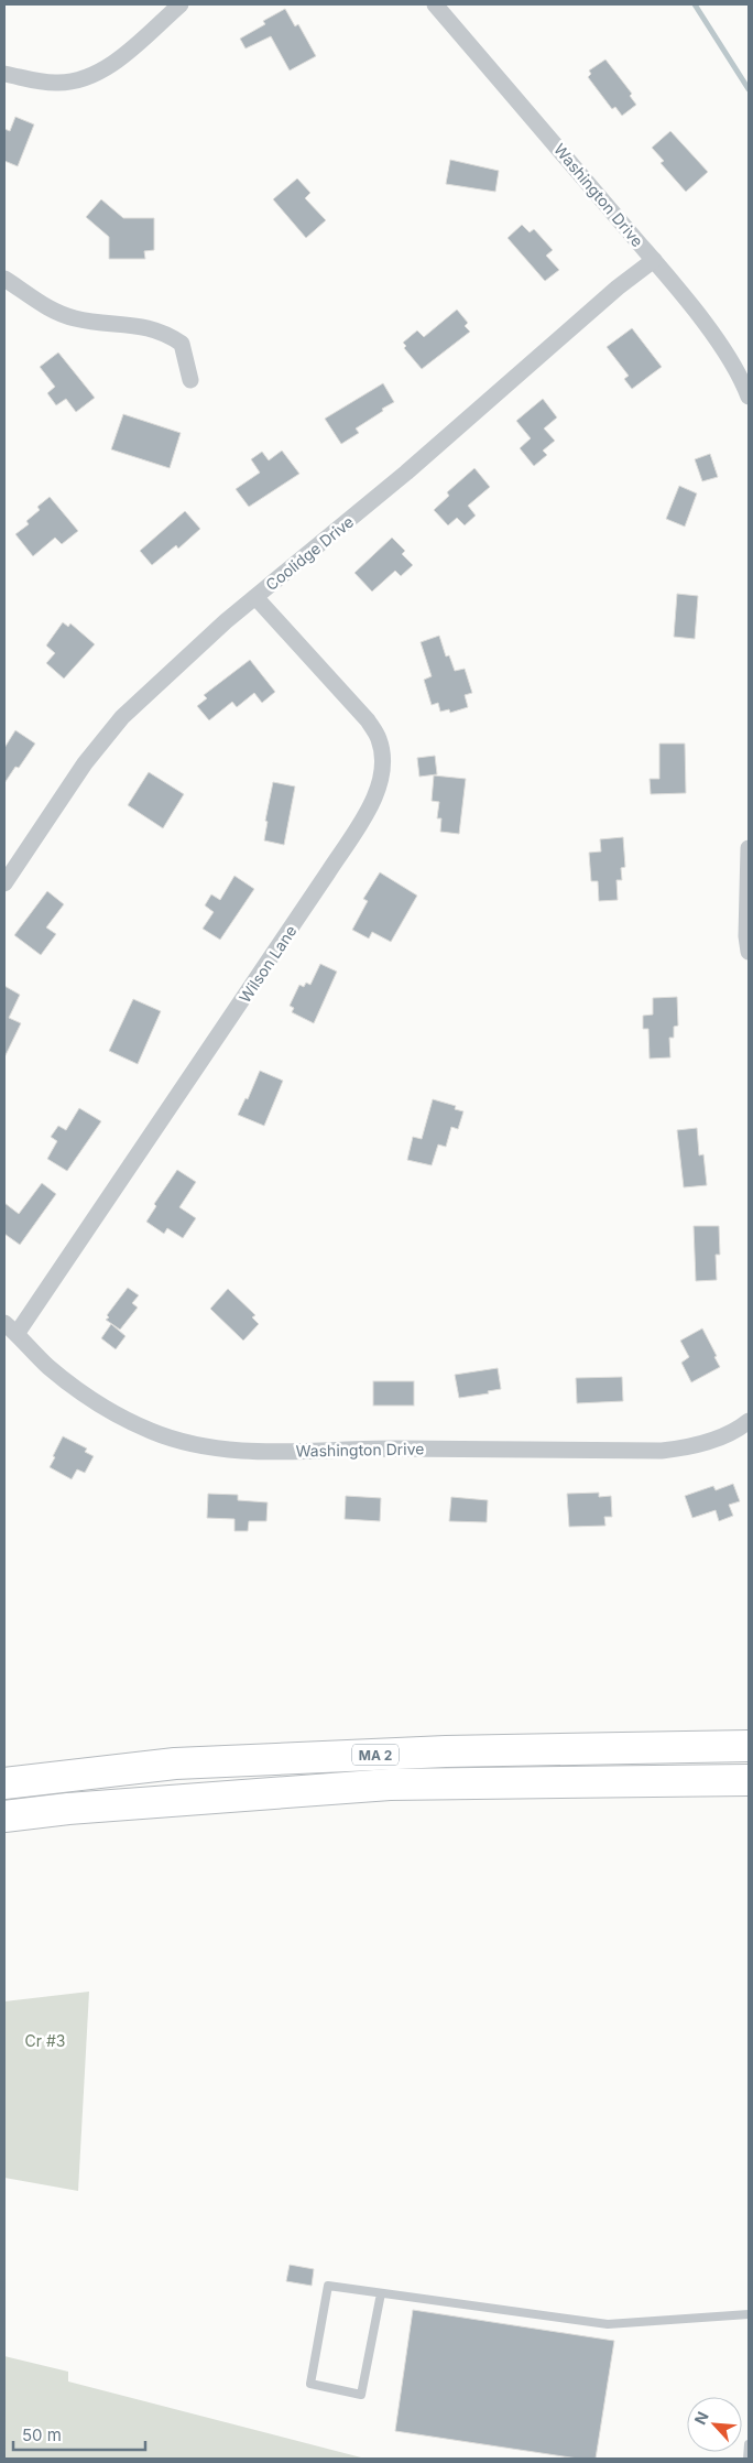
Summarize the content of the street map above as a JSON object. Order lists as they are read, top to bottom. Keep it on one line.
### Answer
{"streets":{"highway":["MA 2"],"street":["Washington Drive","Coolidge Drive","Wilson Lane"]},"crossings":[["Washington Drive","Coolidge Drive"],["Washington Drive","Wilson Lane"],["Coolidge Drive","Wilson Lane"]],"parks":["Cr #3"],"scale_bar":"50 m","north":"top left"}
